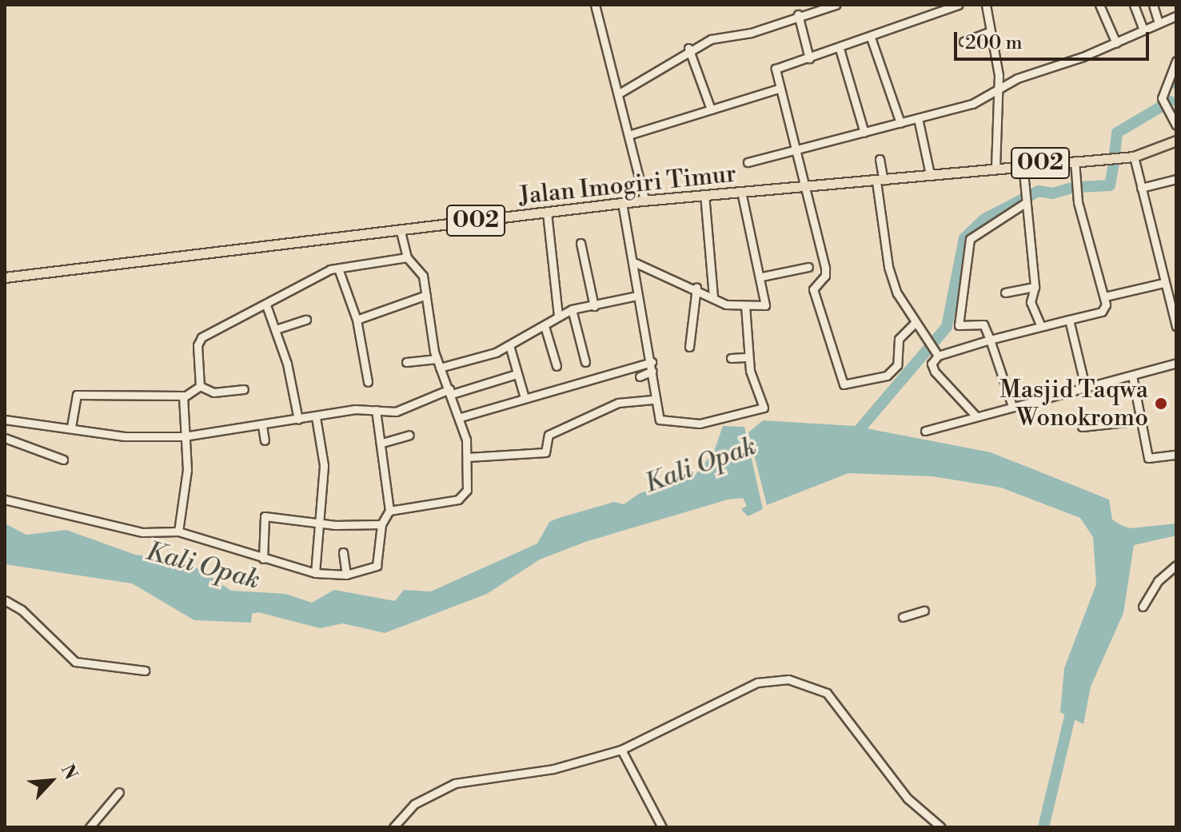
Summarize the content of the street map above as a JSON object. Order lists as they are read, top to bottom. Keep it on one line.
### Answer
{"streets":{"main road":["002","Jalan Imogiri Timur"]},"water":["Kali Opak"],"places":["Masjid Taqwa Wonokromo"],"scale_bar":"200 m","north":"top right"}
